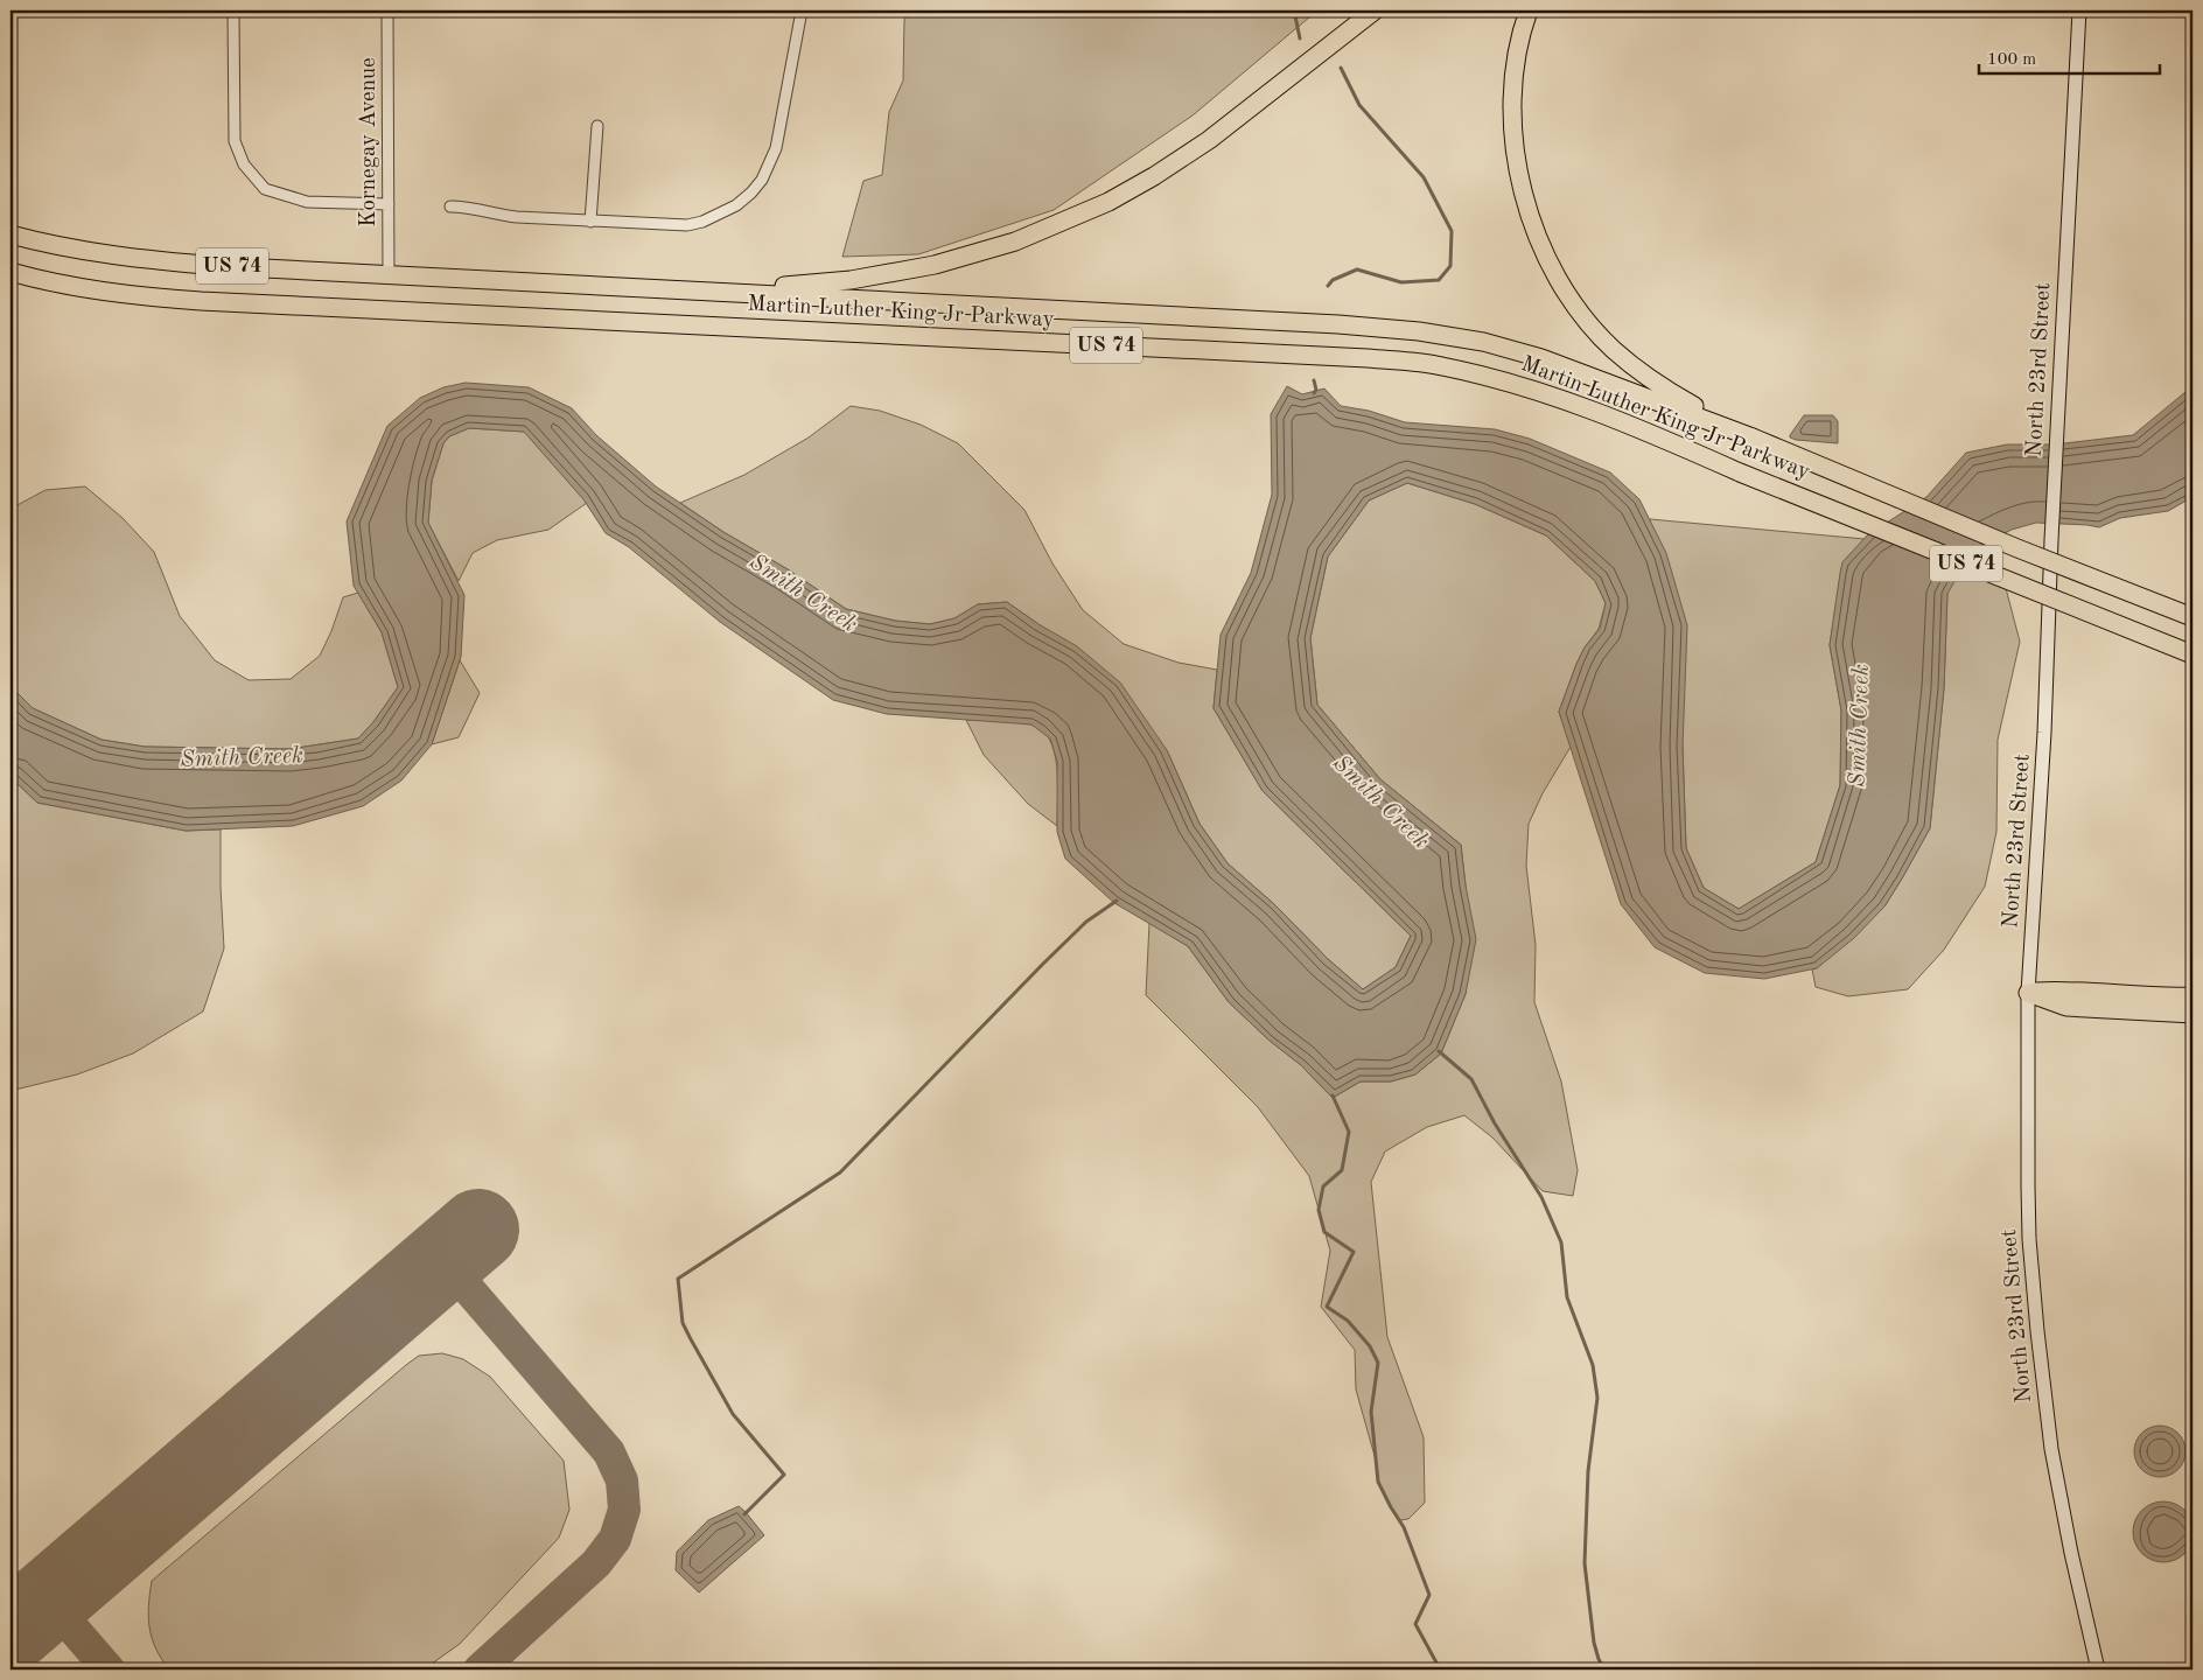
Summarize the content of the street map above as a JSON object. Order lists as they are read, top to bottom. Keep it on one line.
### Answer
{"streets":{"highway":["US 74","Martin Luther King Jr Parkway"],"main road":["North 23rd Street"],"street":["Kornegay Avenue"]},"crossings":[["Kornegay Avenue","Martin Luther King Jr Parkway"]],"water":["Smith Creek"],"scale_bar":"100 m"}
